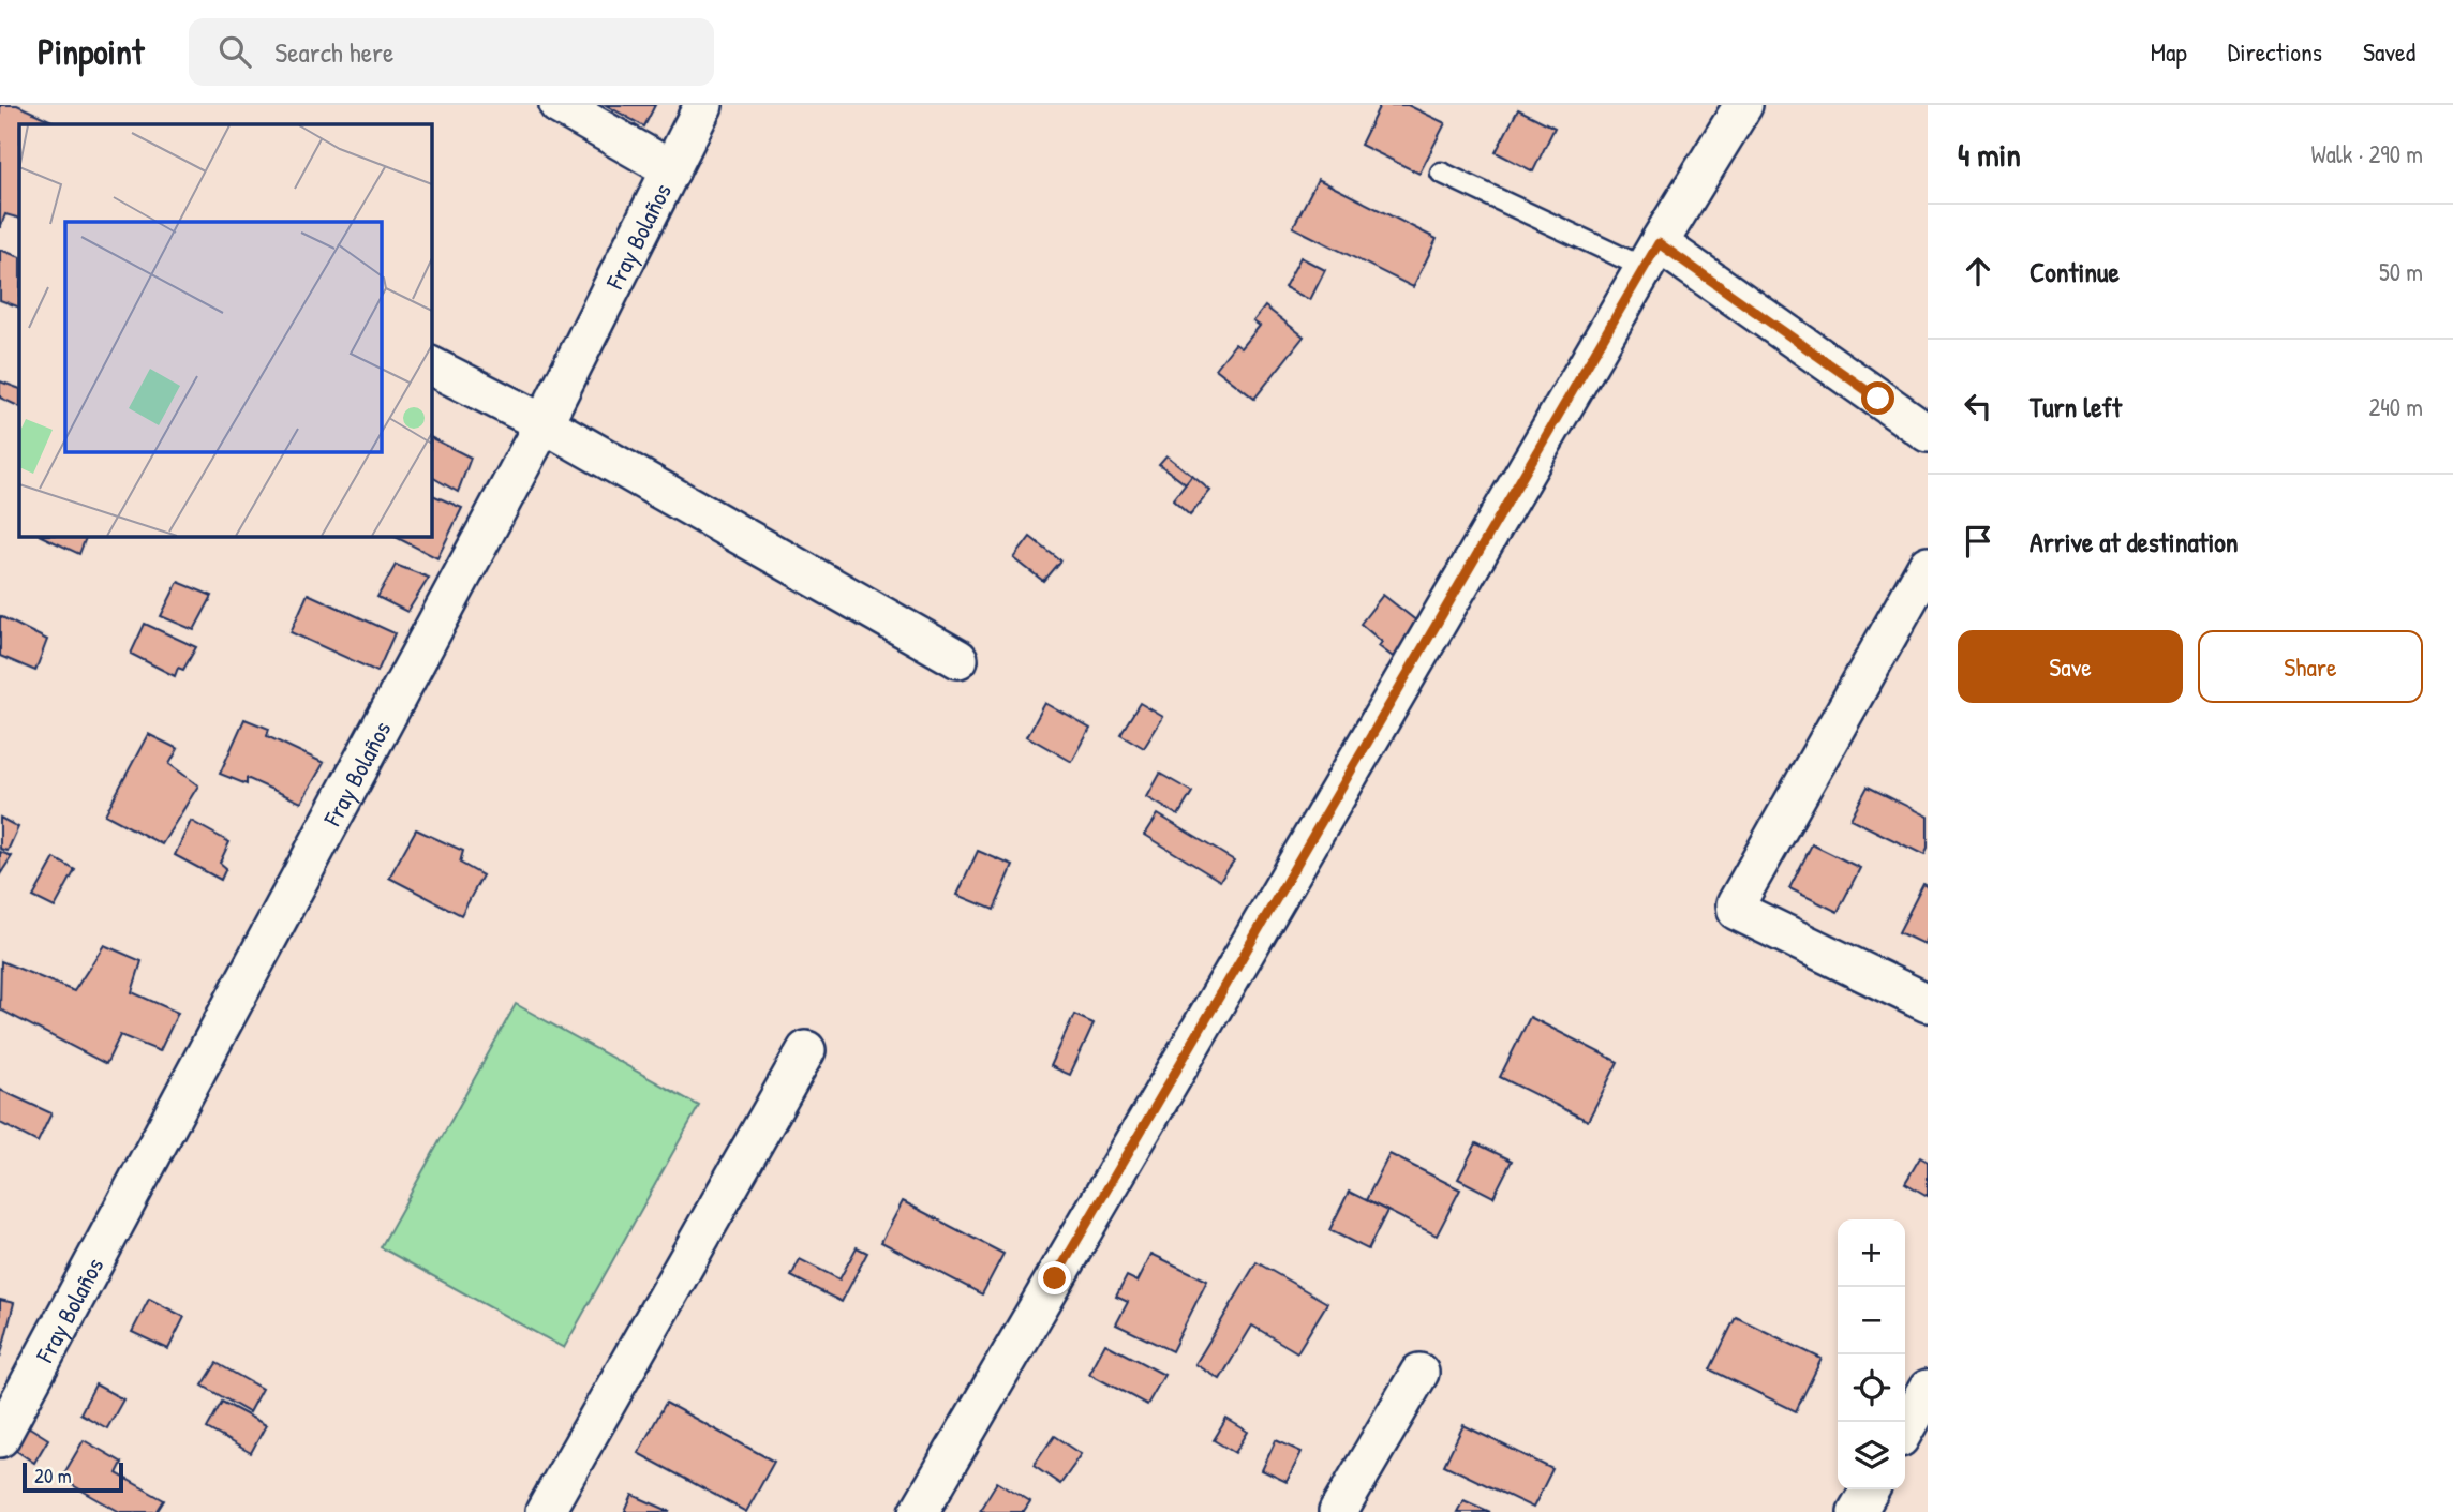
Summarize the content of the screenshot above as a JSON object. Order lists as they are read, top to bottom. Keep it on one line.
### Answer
{"streets":{"street":["Fray Bolaños"]},"scale_bar":"20 m","page":{"header":"Pinpoint","search":"Search here","nav":["Map","Directions","Saved"],"heading":["4 min","Walk · 290 m"],"list":[["Continue","50 m"],["Turn left","240 m"],"Arrive at destination"],"buttons":["Save","Share"],"map_buttons":["+","−"],"scale":"20 m"}}
